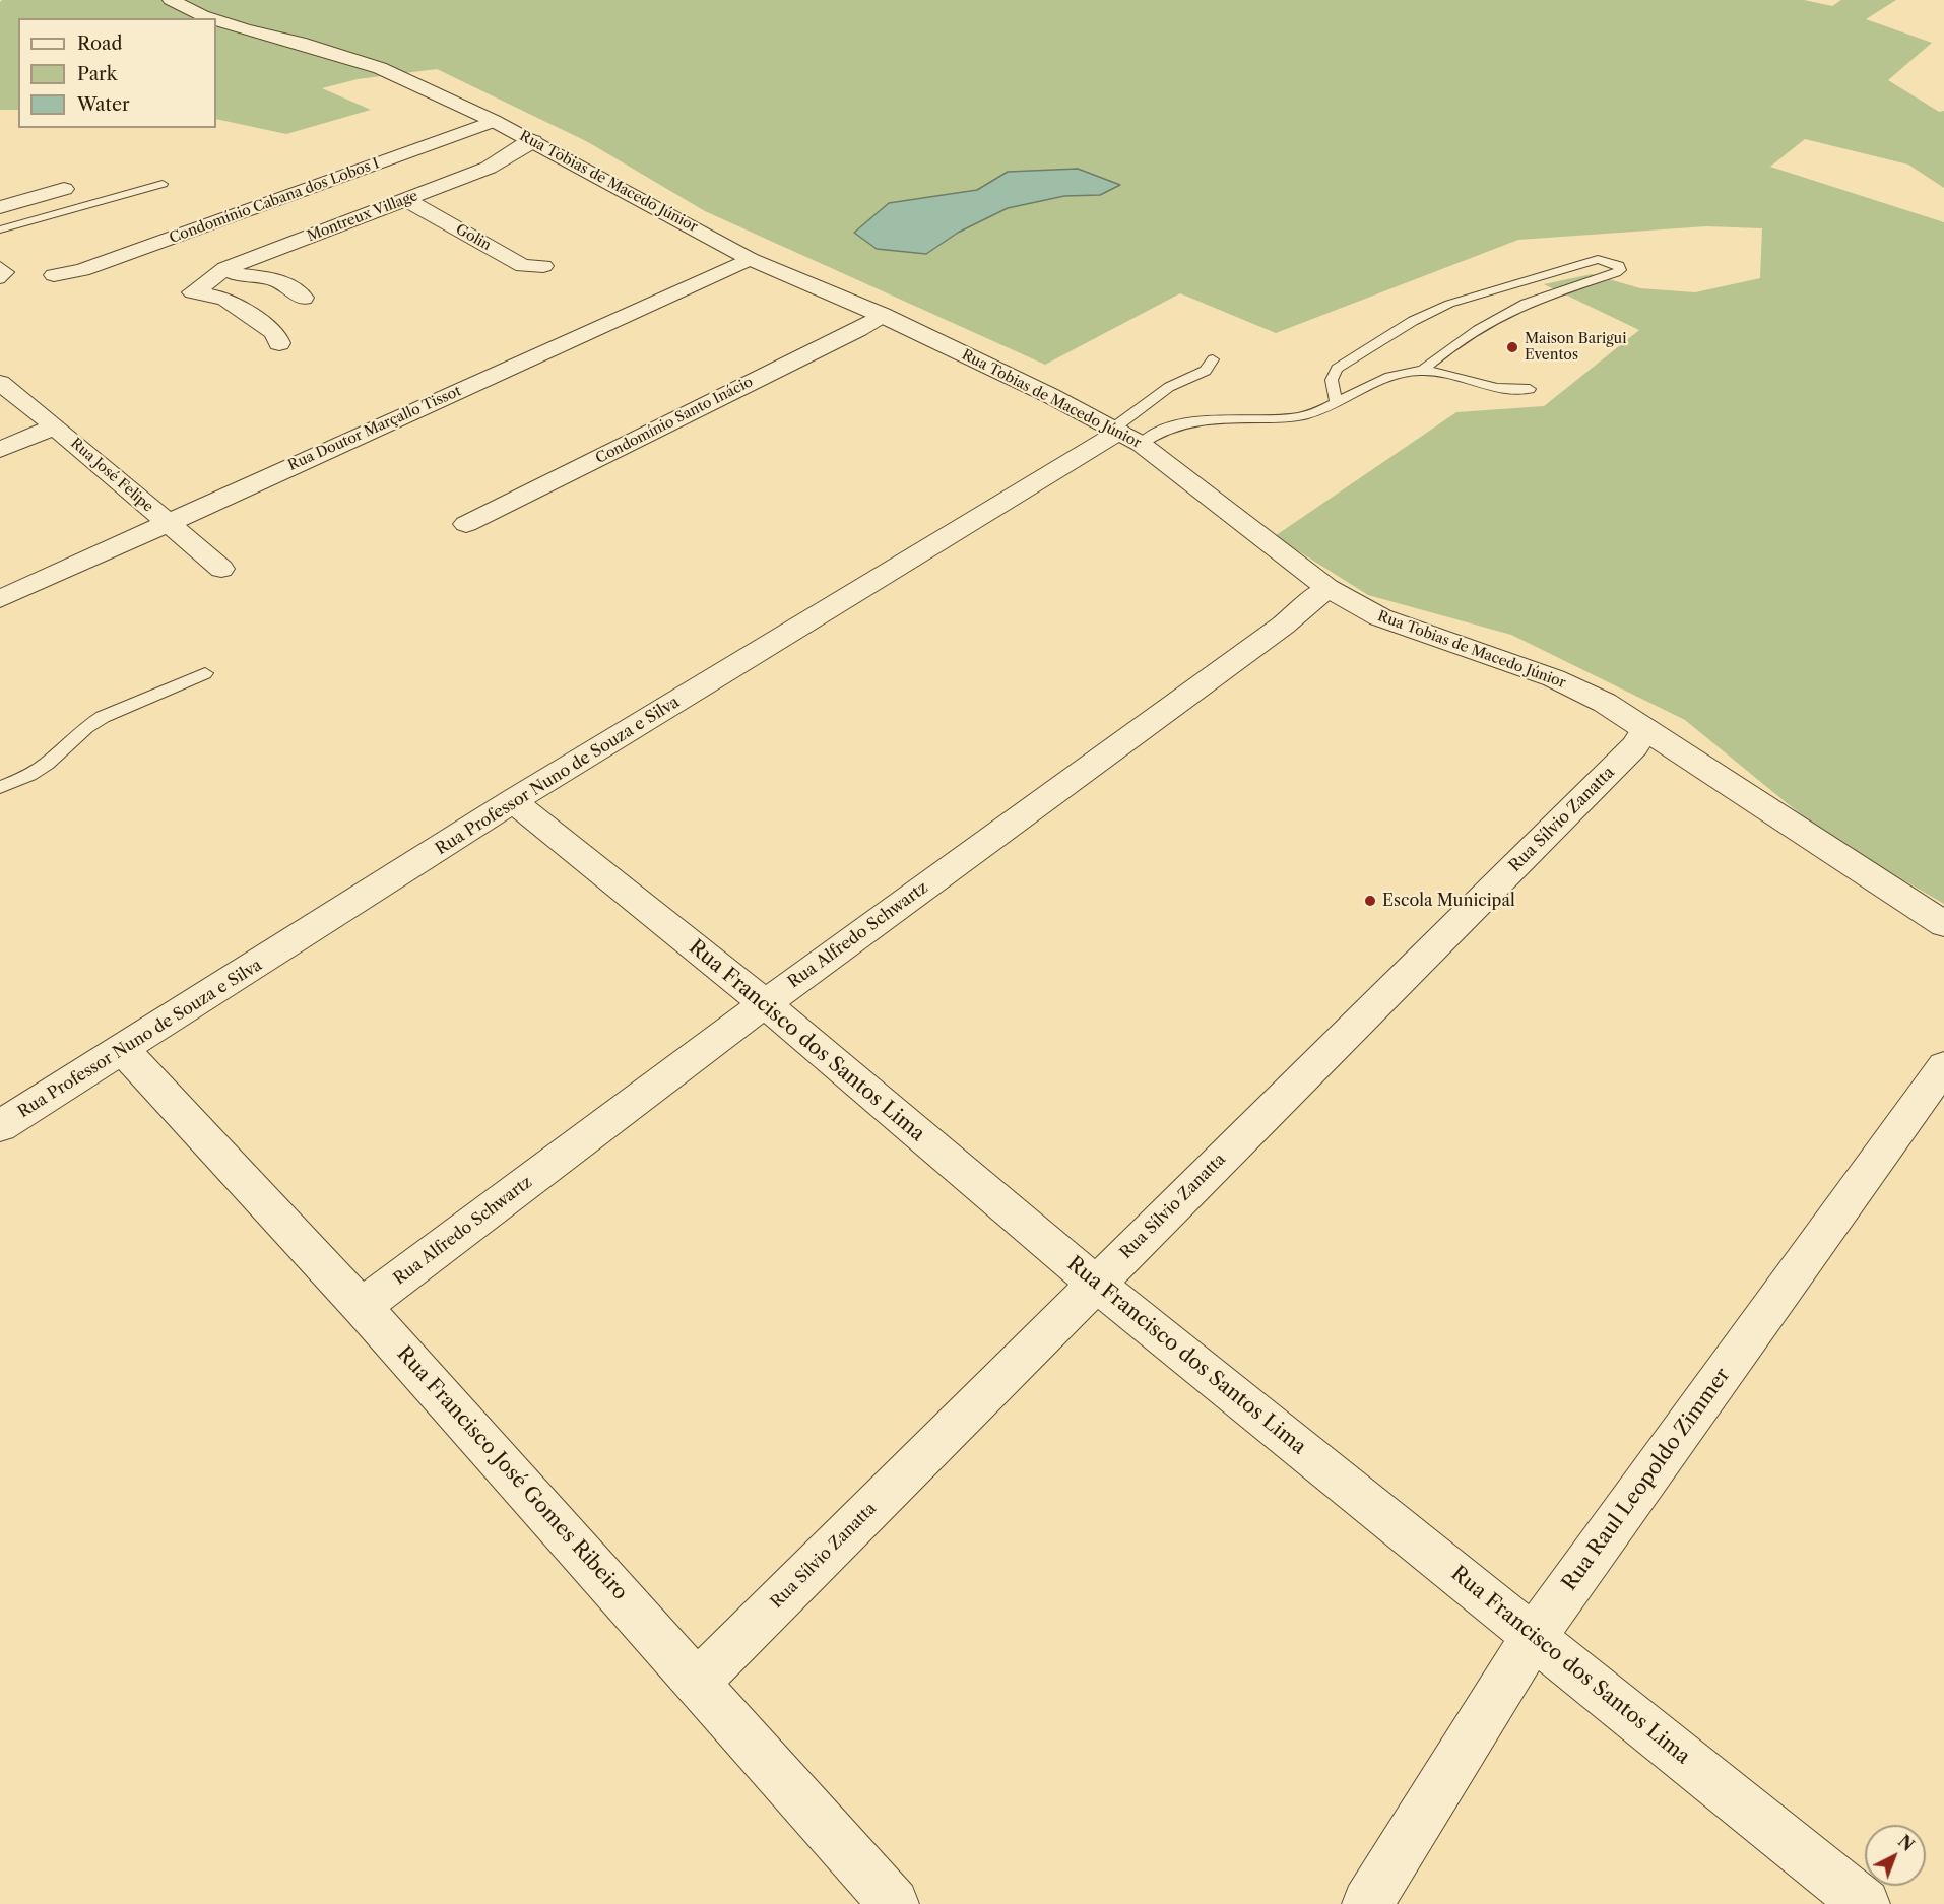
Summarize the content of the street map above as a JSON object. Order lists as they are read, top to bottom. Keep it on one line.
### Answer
{"streets":{"street":["Rua Tobias de Macedo Júnior","Condomínio Cabana dos Lobos I","Montreux Village","Golin","Condomínio Santo Inácio","Rua Doutor Marçallo Tissot","Rua José Felipe","Rua Professor Nuno de Souza e Silva","Rua Sílvio Zanatta","Rua Alfredo Schwartz","Rua Francisco dos Santos Lima","Rua Francisco José Gomes Ribeiro","Rua Raul Leopoldo Zimmer"]},"crossings":[["Rua Tobias de Macedo Júnior","Condomínio Cabana dos Lobos I"],["Rua Tobias de Macedo Júnior","Montreux Village"],["Rua Tobias de Macedo Júnior","Condomínio Santo Inácio"],["Rua Tobias de Macedo Júnior","Rua Doutor Marçallo Tissot"],["Rua Tobias de Macedo Júnior","Rua Professor Nuno de Souza e Silva"],["Rua Tobias de Macedo Júnior","Rua Sílvio Zanatta"],["Rua Tobias de Macedo Júnior","Rua Alfredo Schwartz"],["Montreux Village","Golin"],["Rua Doutor Marçallo Tissot","Rua José Felipe"],["Rua Professor Nuno de Souza e Silva","Rua Francisco dos Santos Lima"],["Rua Professor Nuno de Souza e Silva","Rua Francisco José Gomes Ribeiro"],["Rua Sílvio Zanatta","Rua Francisco dos Santos Lima"],["Rua Sílvio Zanatta","Rua Francisco José Gomes Ribeiro"],["Rua Alfredo Schwartz","Rua Francisco dos Santos Lima"],["Rua Alfredo Schwartz","Rua Francisco José Gomes Ribeiro"],["Rua Francisco dos Santos Lima","Rua Raul Leopoldo Zimmer"]],"places":["Maison Barigui Eventos","Escola Municipal"],"legend":["Road","Park","Water"],"north":"top right"}
